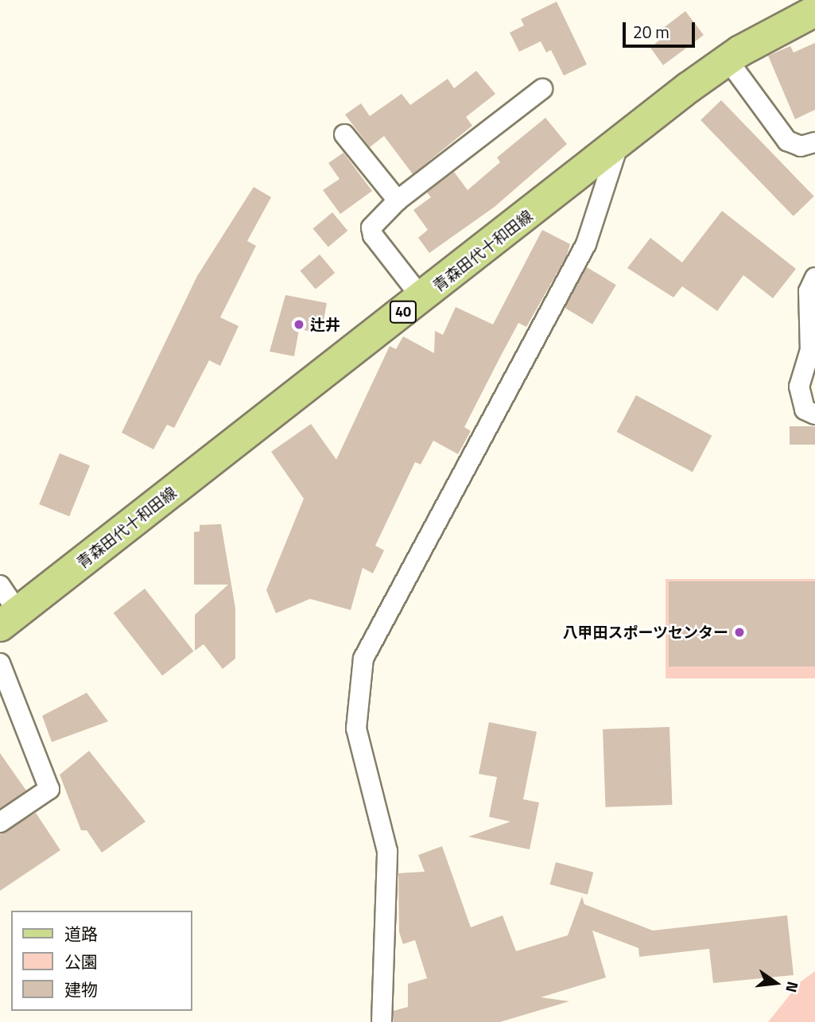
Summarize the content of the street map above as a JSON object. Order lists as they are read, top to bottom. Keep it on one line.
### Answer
{"streets":{"main road":["青森田代十和田線","40"]},"places":["辻井","八甲田スポーツセンター"],"legend":["道路","公園","建物"],"scale_bar":"20 m","north":"right"}
